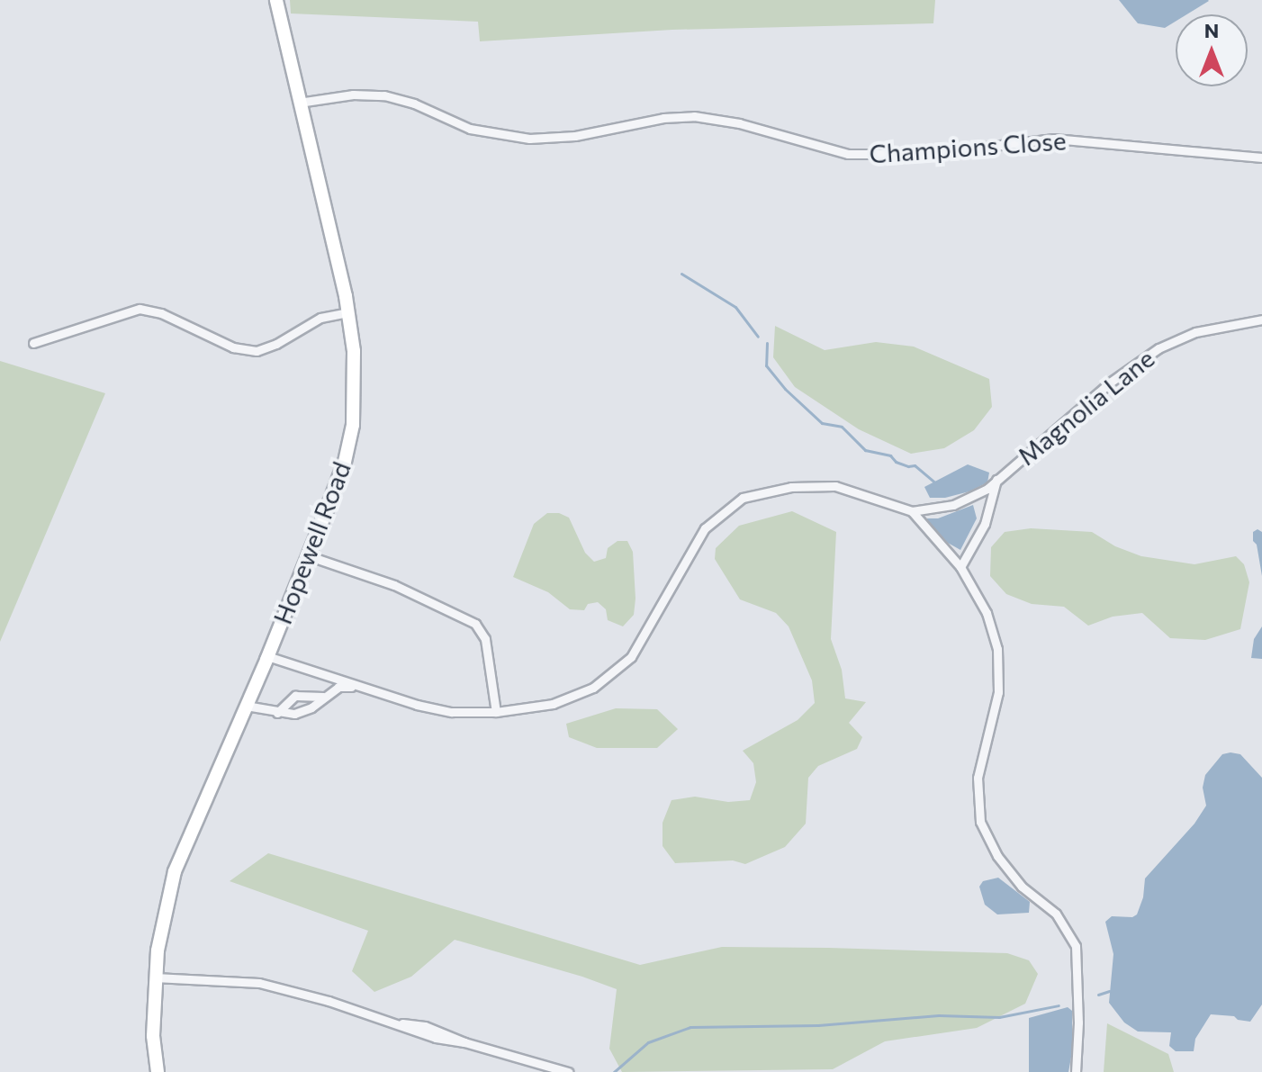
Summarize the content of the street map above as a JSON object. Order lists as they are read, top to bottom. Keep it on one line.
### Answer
{"streets":{"street":["Champions Close","Magnolia Lane","Hopewell Road"]},"crossings":[["Champions Close","Hopewell Road"]],"north":"top"}
